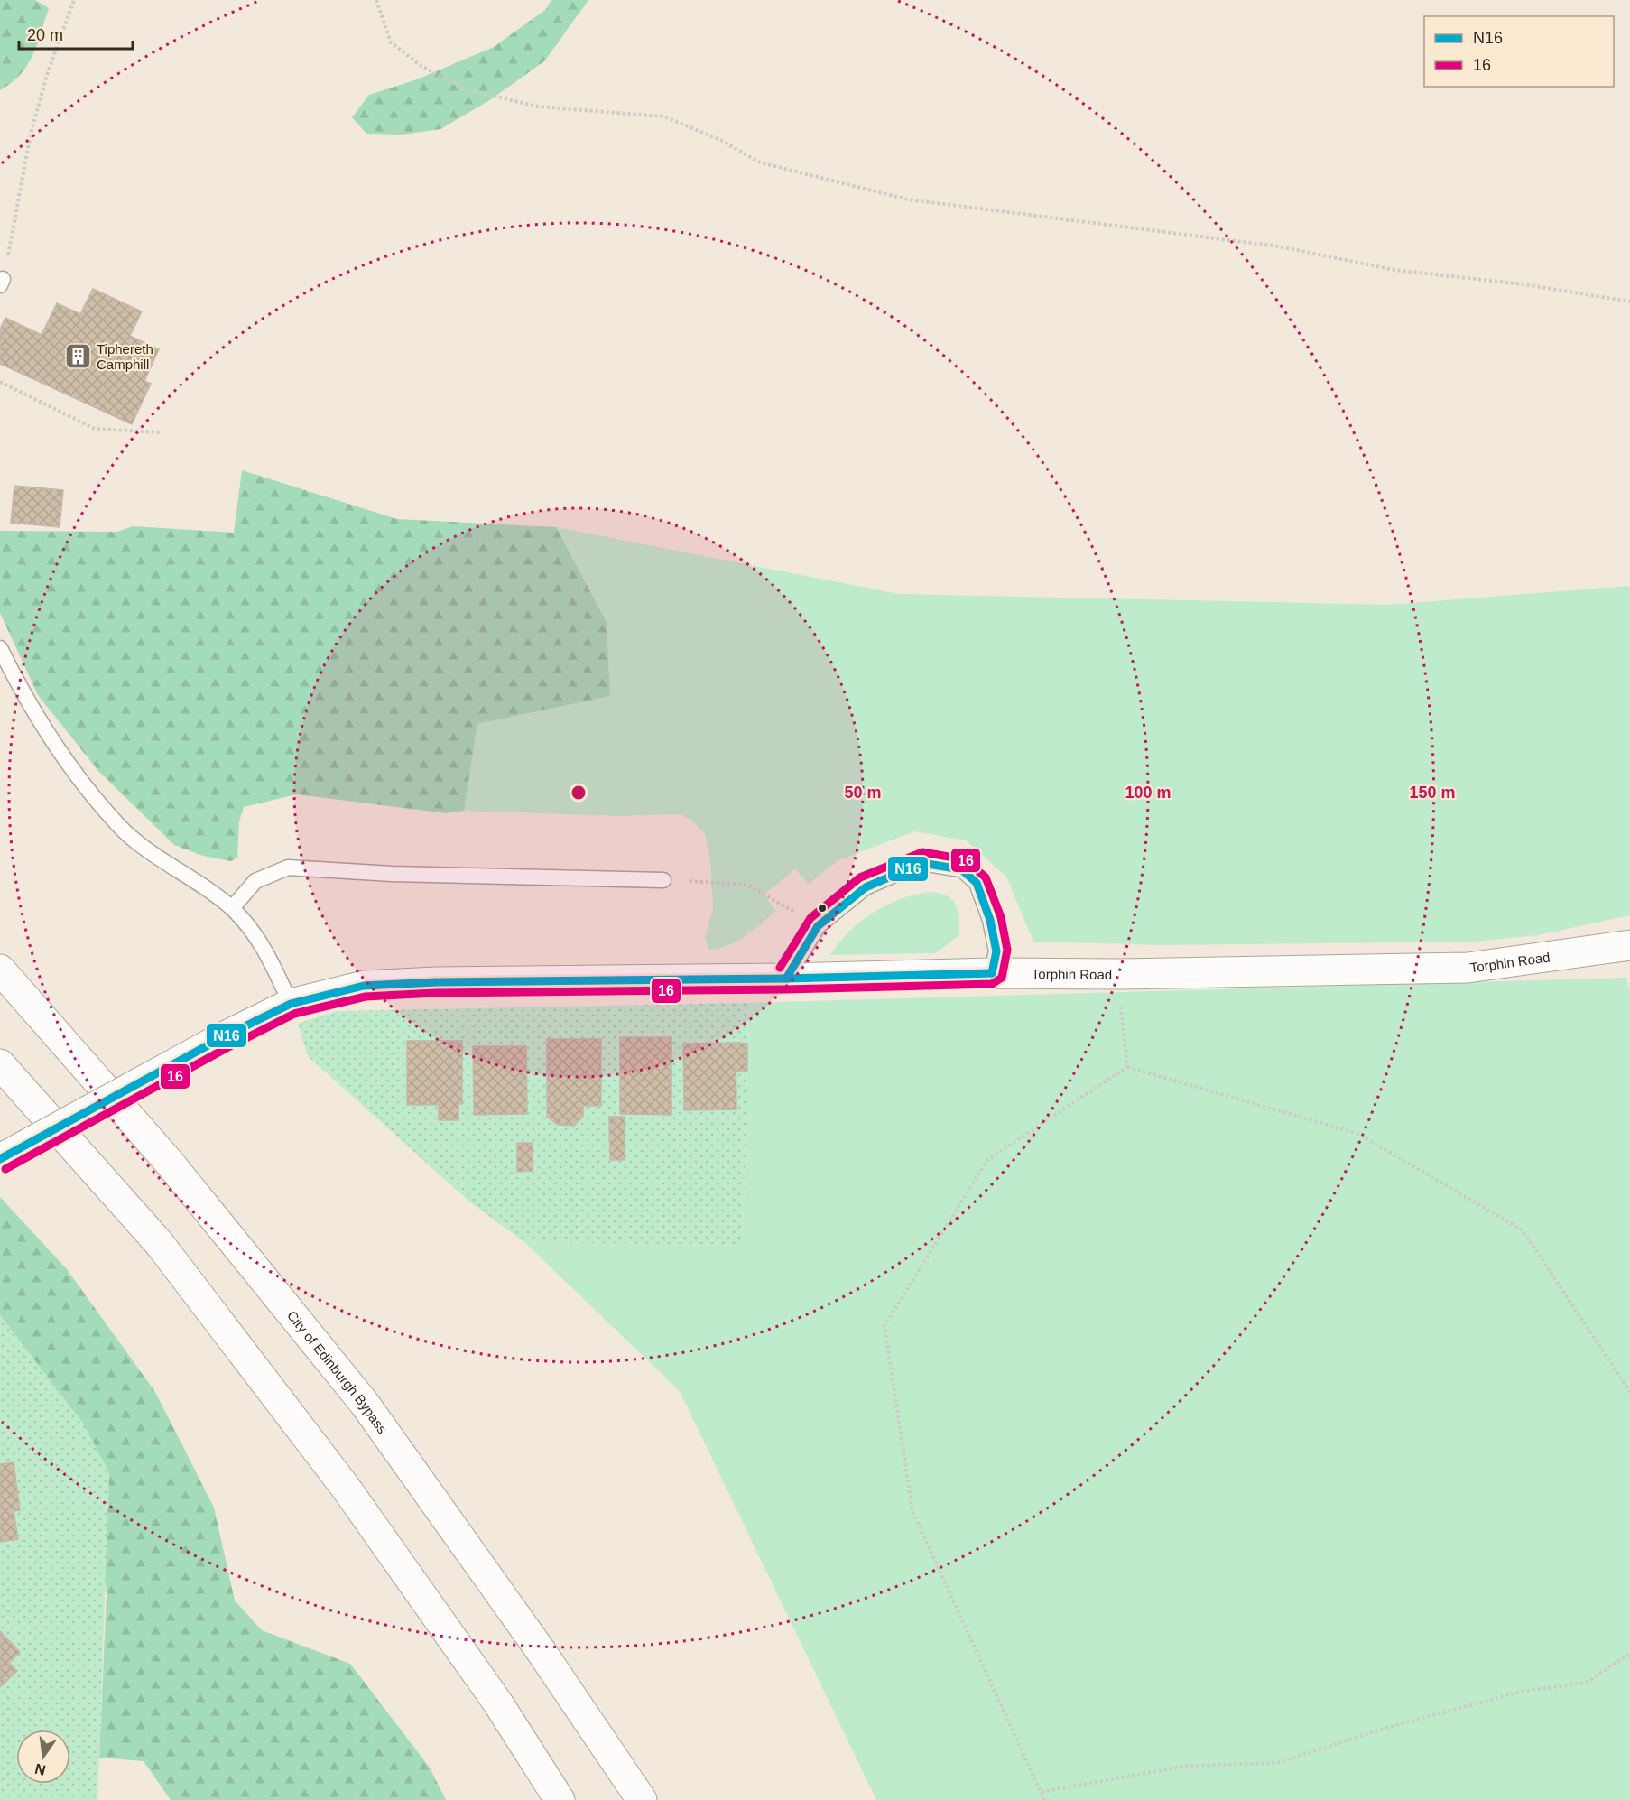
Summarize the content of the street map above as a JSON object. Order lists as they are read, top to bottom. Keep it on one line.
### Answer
{"streets":{"main road":["Torphin Road","City of Edinburgh Bypass"]},"places":{"building":["Tiphereth Camphill"]},"lines":["transit line 16","transit line N16"],"legend":["N16","16"],"scale_bar":"20 m","north":"bottom","rings":["50 m","100 m","150 m"]}
